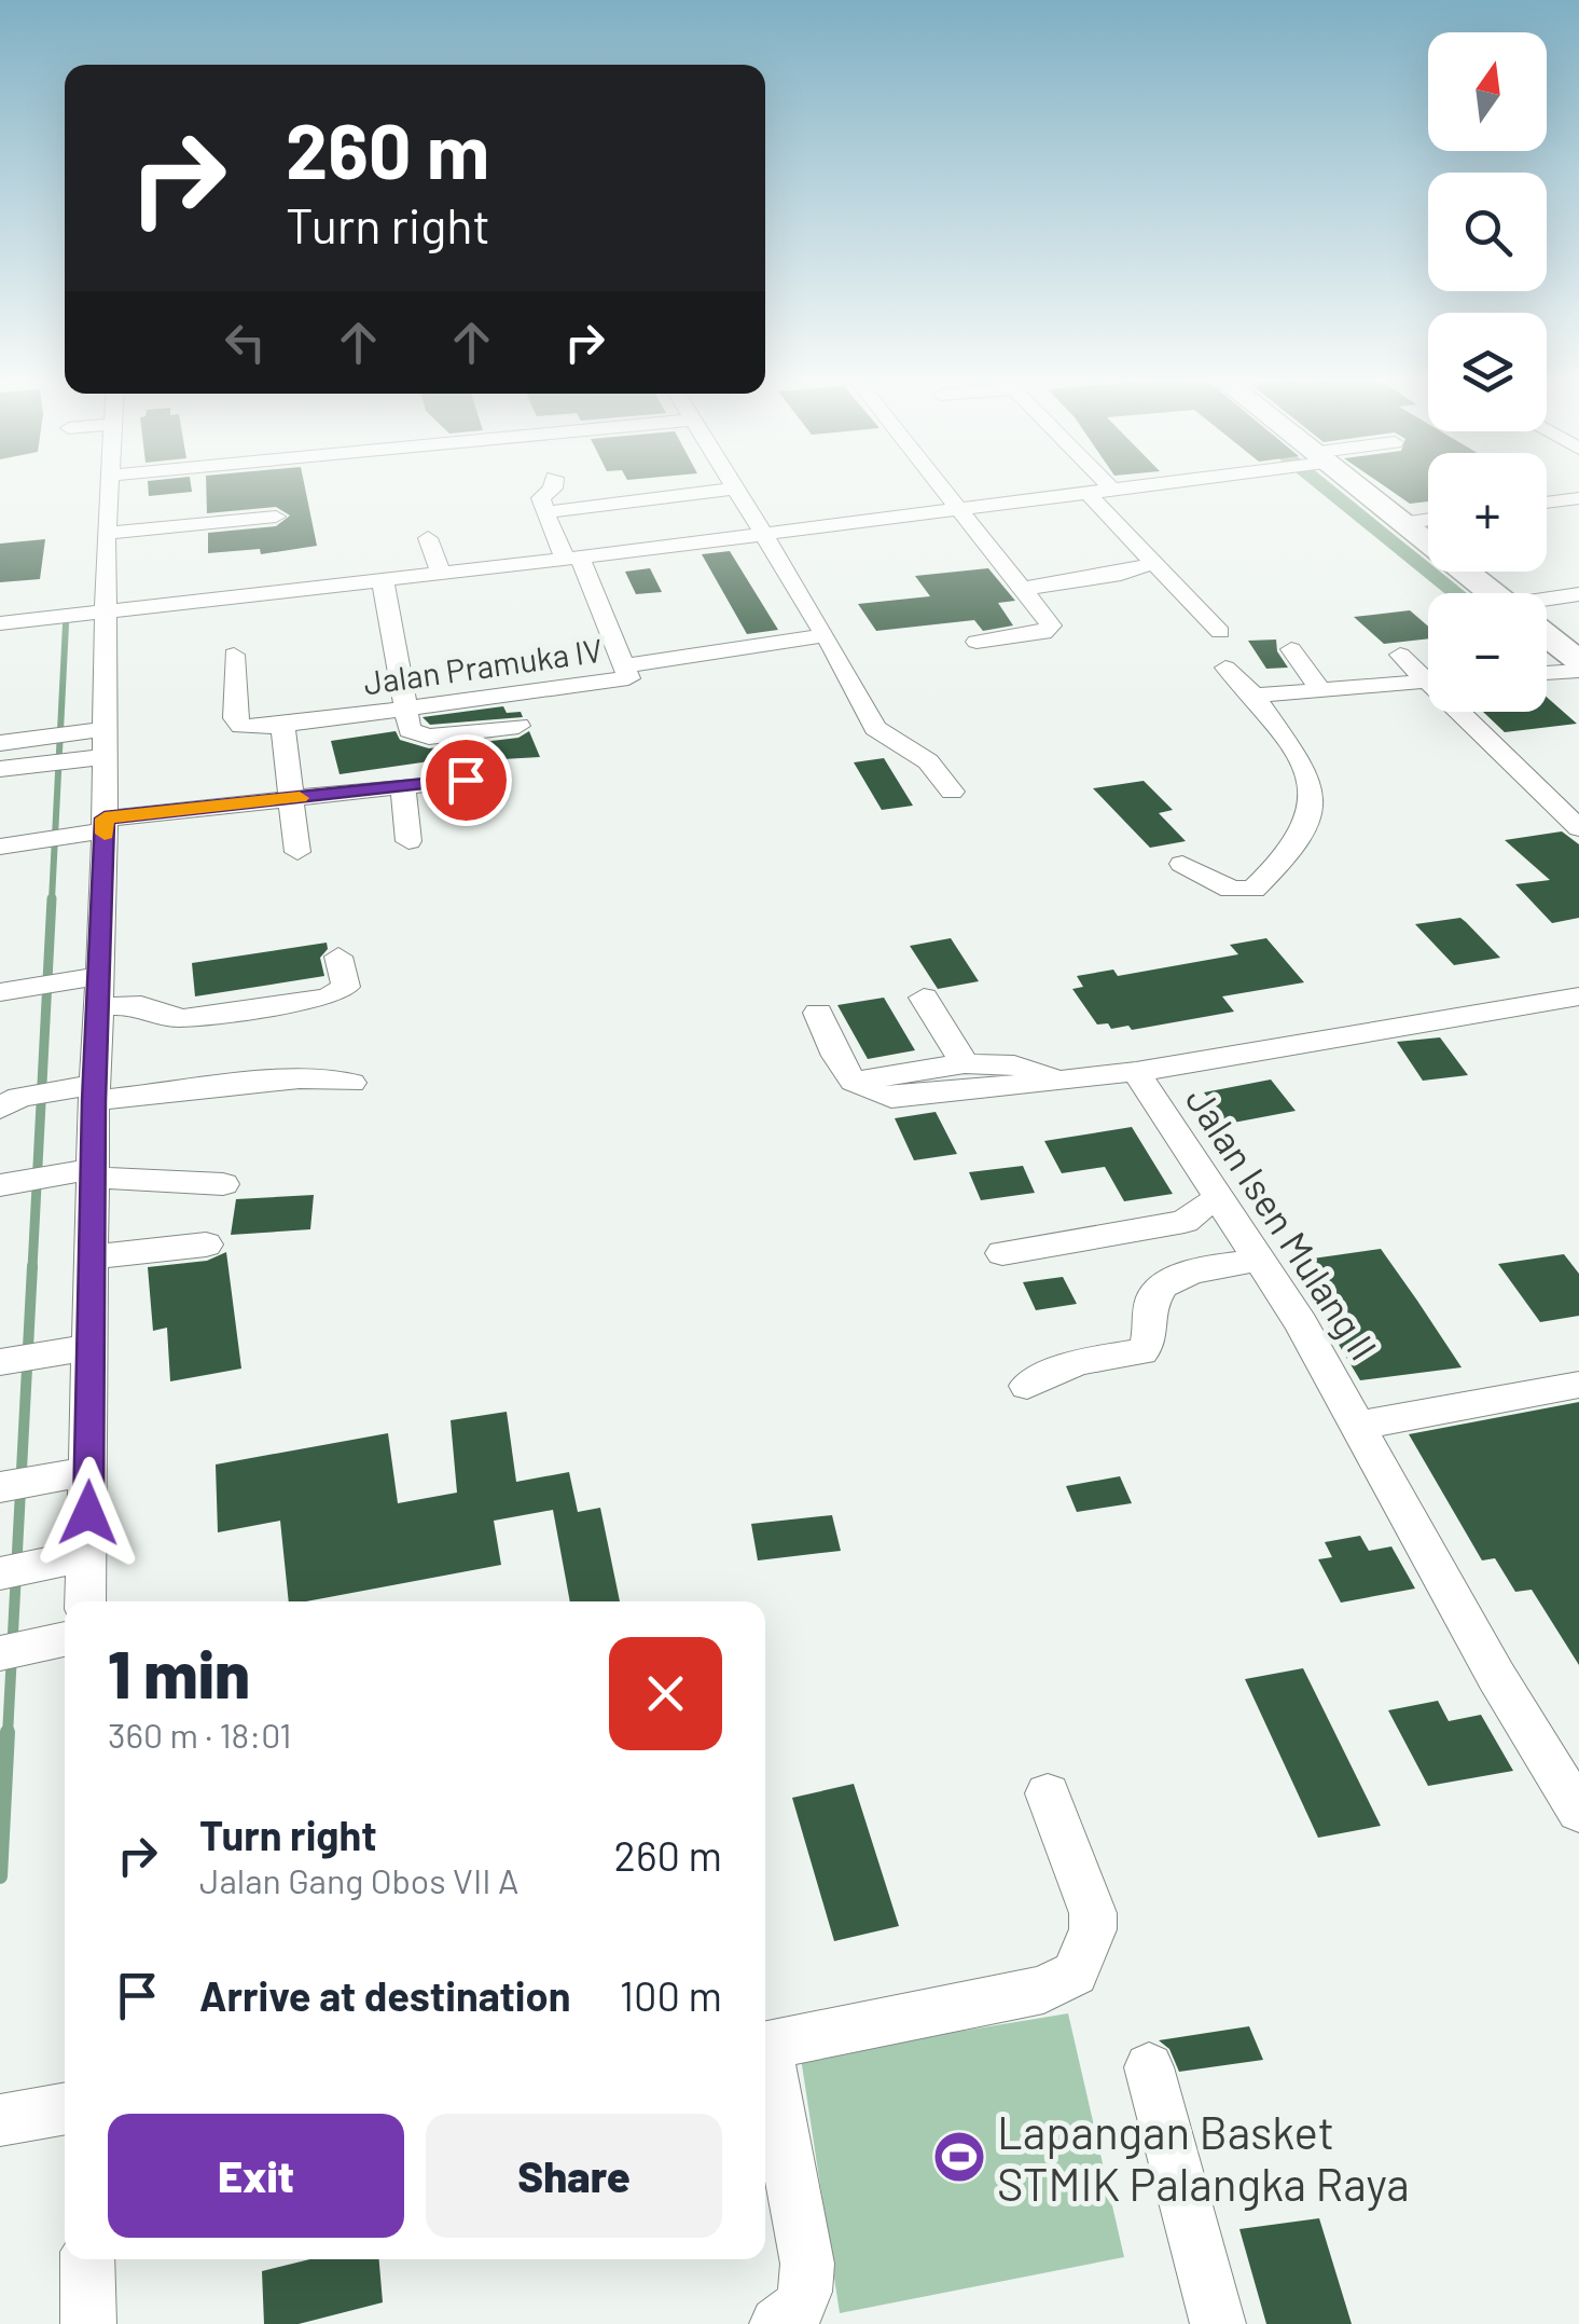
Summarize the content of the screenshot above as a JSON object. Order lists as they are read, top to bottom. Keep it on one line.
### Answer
{"streets":{"street":["Jalan Pramuka IV","Jalan Isen Mulang II"]},"places":{"sports":["Lapangan Basket STMIK Palangka Raya"]},"north":"top","page":{"map_buttons":["+","−"],"turn":["260 m","Turn right"],"heading":["1 min","360 m · 18:01"],"list":[{"name":"Turn right","note":"Jalan Gang Obos VII A","value":"260 m"},{"name":"Arrive at destination","value":"100 m"}],"buttons":["Exit","Share"]}}
